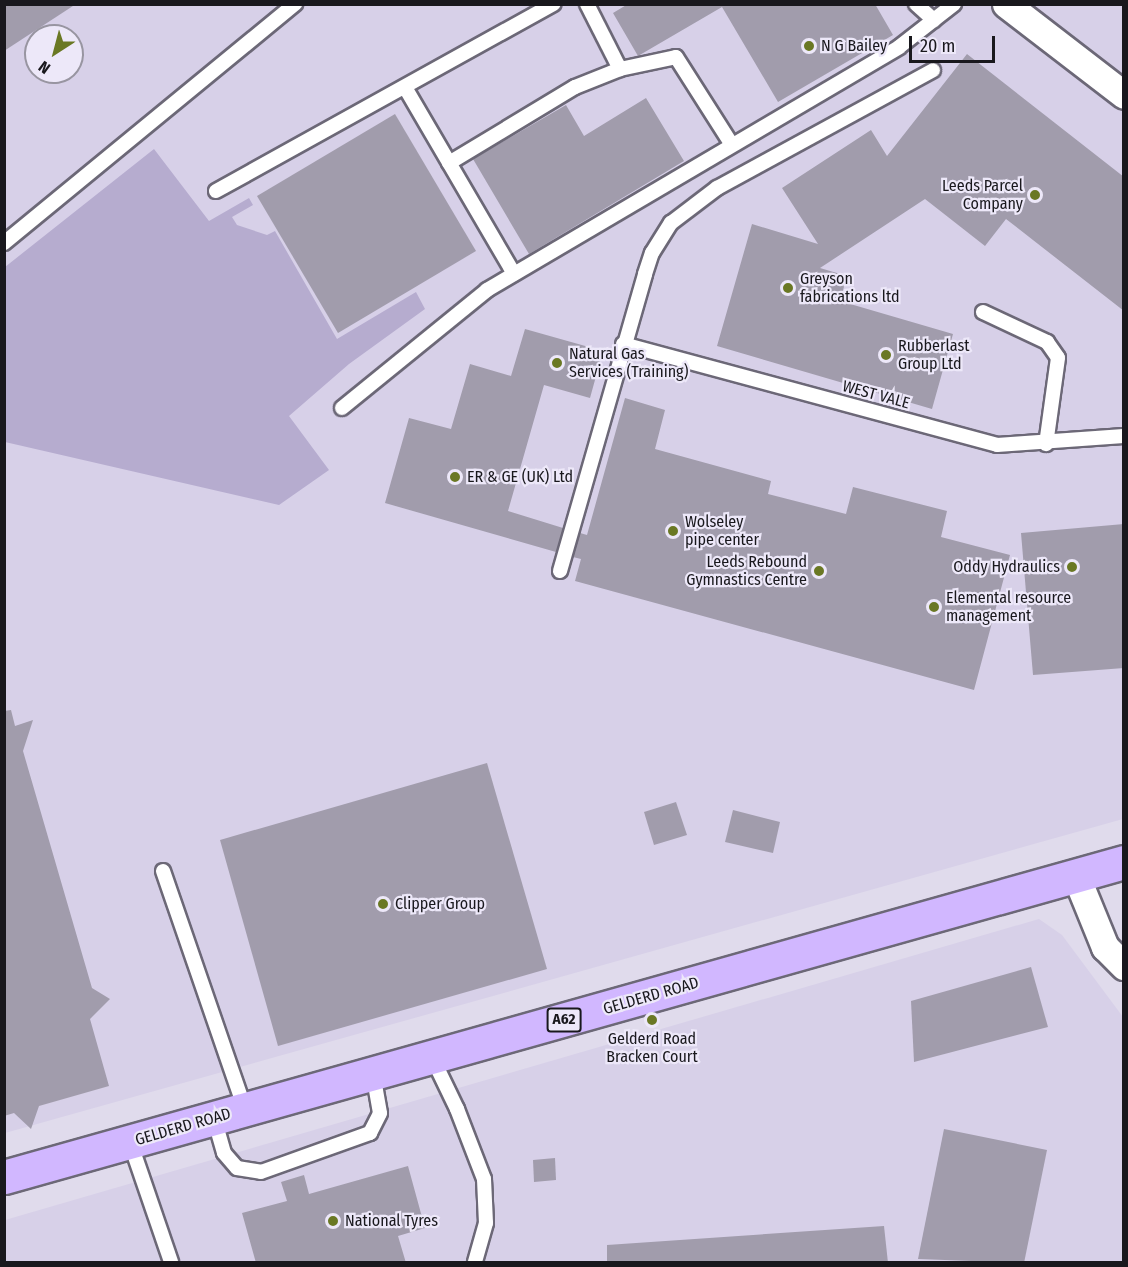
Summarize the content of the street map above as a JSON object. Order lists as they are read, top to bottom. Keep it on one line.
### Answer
{"streets":{"main road":["GELDERD ROAD","A62"],"lane":["WEST VALE"]},"places":["N G Bailey","Leeds Parcel Company","Greyson fabrications ltd","Rubberlast Group Ltd","Natural Gas Services (Training)","ER & GE (UK) Ltd","Wolseley pipe center","Oddy Hydraulics","Leeds Rebound Gymnastics Centre","Elemental resource management","Clipper Group","Gelderd Road Bracken Court","National Tyres"],"scale_bar":"20 m","north":"bottom left"}
